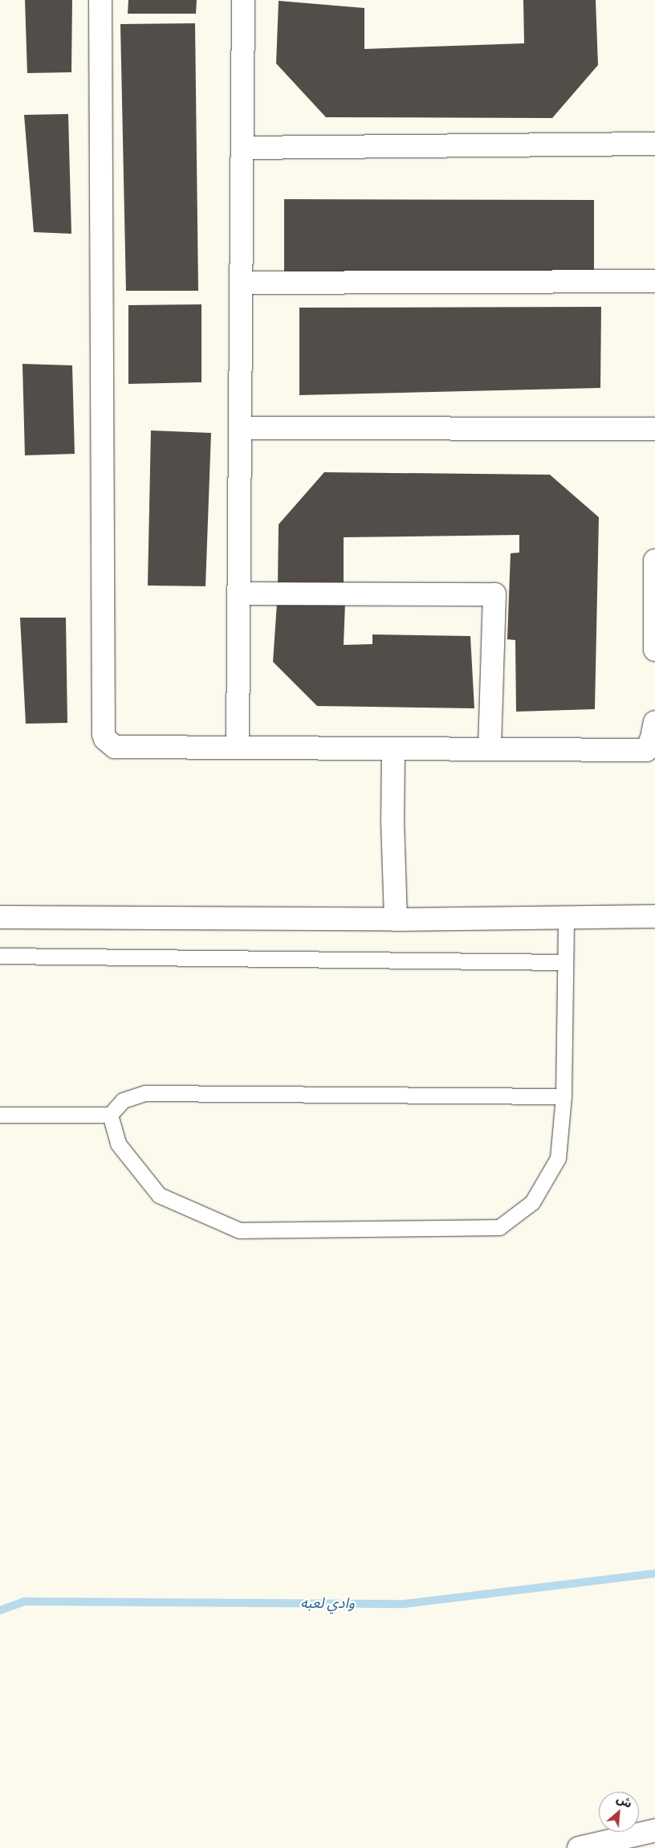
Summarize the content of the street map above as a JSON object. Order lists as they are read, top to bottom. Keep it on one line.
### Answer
{"water":["وادي لعبه"],"north":"top right"}
